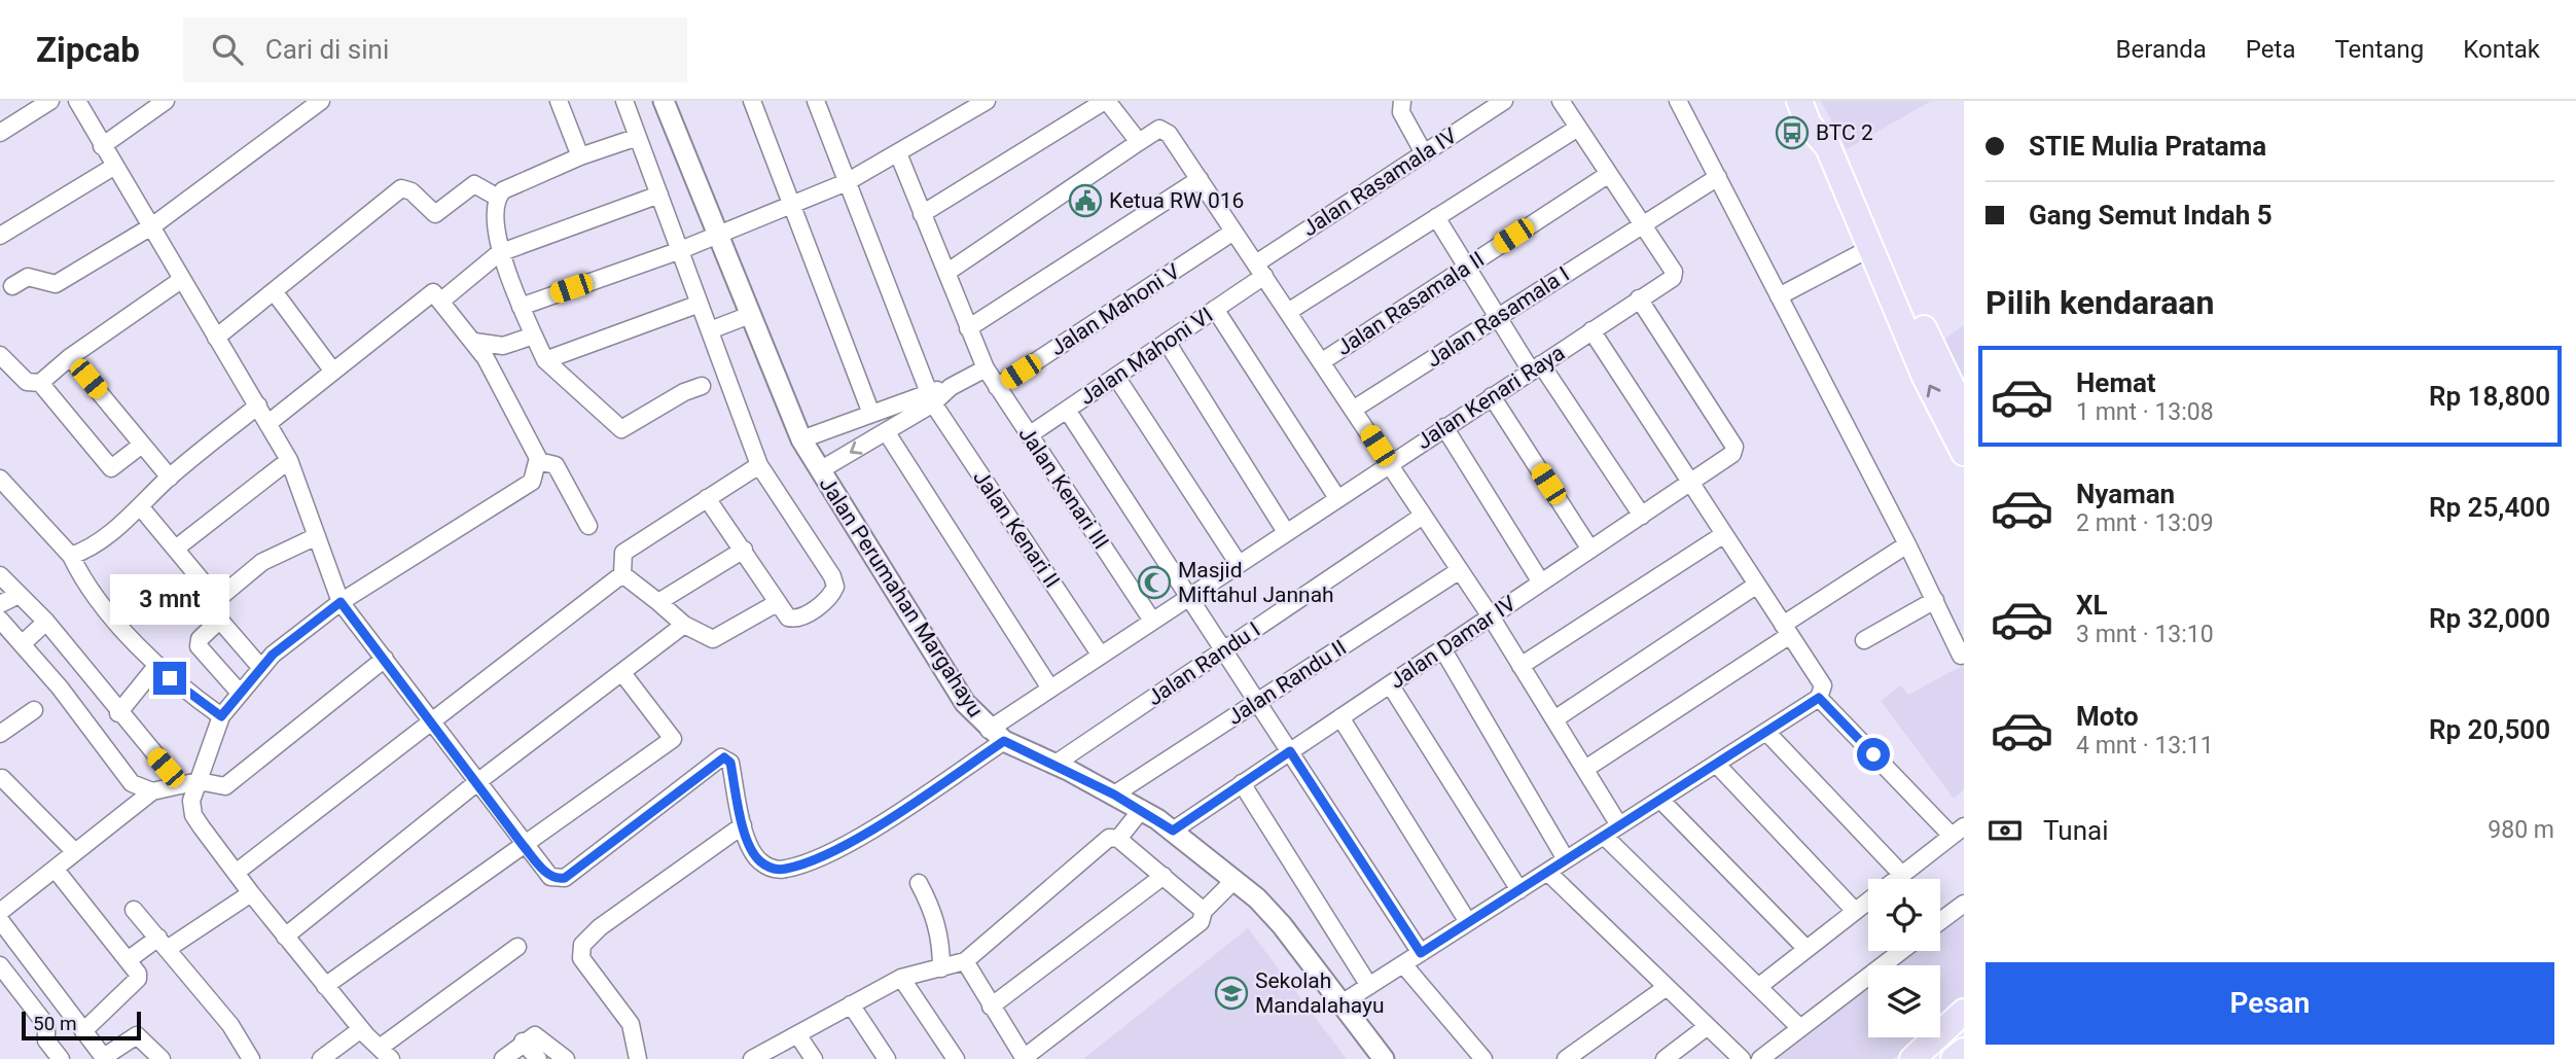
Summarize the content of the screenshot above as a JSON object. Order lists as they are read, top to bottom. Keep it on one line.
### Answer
{"streets":{"street":["Jalan Rasamala IV","Jalan Rasamala II","Jalan Mahoni V","Jalan Rasamala I","Jalan Mahoni VI","Jalan Kenari Raya","Jalan Kenari III","Jalan Kenari II","Jalan Perumahan Margahayu","Jalan Damar IV","Jalan Randu I","Jalan Randu II"]},"crossings":[["Jalan Rasamala IV","Jalan Mahoni VI"],["Jalan Rasamala II","Jalan Kenari Raya"],["Jalan Mahoni V","Jalan Kenari III"],["Jalan Rasamala I","Jalan Kenari Raya"],["Jalan Mahoni VI","Jalan Kenari III"],["Jalan Kenari Raya","Jalan Kenari III"],["Jalan Kenari Raya","Jalan Kenari II"],["Jalan Kenari Raya","Jalan Perumahan Margahayu"],["Jalan Kenari Raya","Jalan Damar IV"],["Jalan Perumahan Margahayu","Jalan Damar IV"],["Jalan Perumahan Margahayu","Jalan Randu I"],["Jalan Perumahan Margahayu","Jalan Randu II"]],"places":{"bus stop":["BTC 2"],"public building":["Ketua RW 016"],"mosque":["Masjid Miftahul Jannah"],"school or university":["Sekolah Mandalahayu"]},"scale_bar":"50 m","page":{"header":"Zipcab","search":"Cari di sini","nav":["Beranda","Peta","Tentang","Kontak"],"banner":["STIE Mulia Pratama","Gang Semut Indah 5"],"heading":"Pilih kendaraan","list":[{"name":"Hemat","note":"1 mnt · 13:08","value":"Rp 18,800"},{"name":"Nyaman","note":"2 mnt · 13:09","value":"Rp 25,400"},{"name":"XL","note":"3 mnt · 13:10","value":"Rp 32,000"},{"name":"Moto","note":"4 mnt · 13:11","value":"Rp 20,500"}],"bubble":"3 mnt","pay":["Tunai","980 m"],"buttons":"Pesan","scale":"50 m"}}
